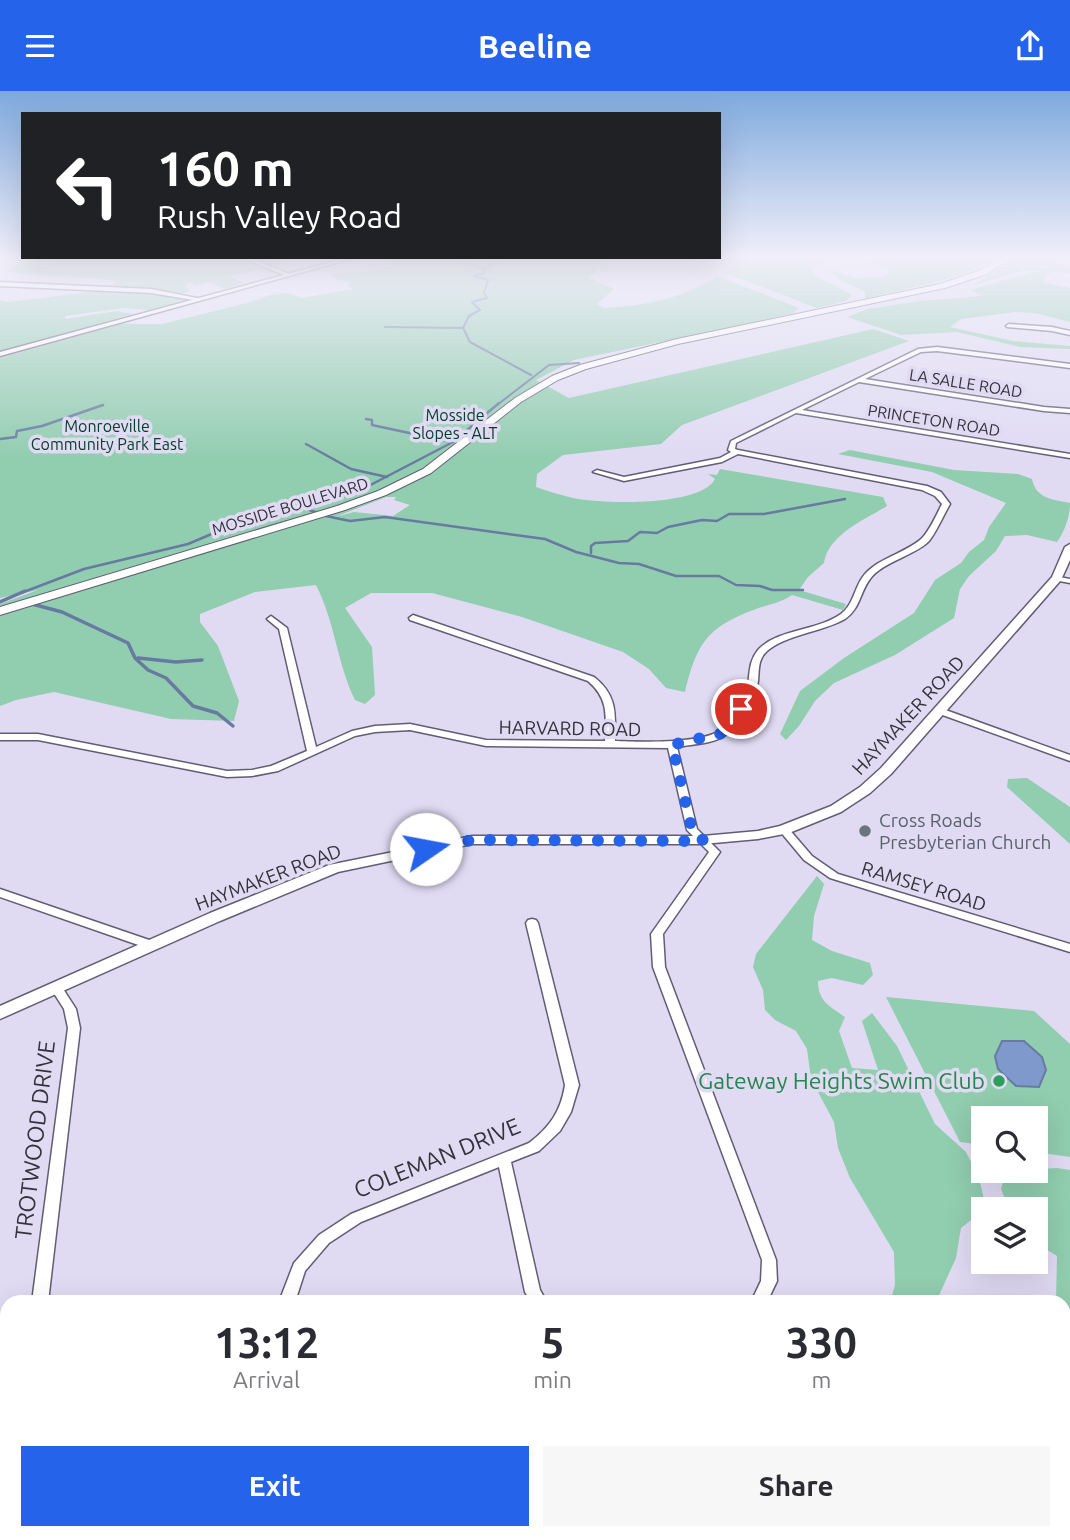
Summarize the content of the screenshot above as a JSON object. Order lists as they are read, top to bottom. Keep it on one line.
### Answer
{"streets":{"main road":["MOSSIDE BOULEVARD","HAYMAKER ROAD"],"street":["LA SALLE ROAD","PRINCETON ROAD","HARVARD ROAD","RAMSEY ROAD","TROTWOOD DRIVE","COLEMAN DRIVE"]},"crossings":[["HAYMAKER ROAD","RAMSEY ROAD"],["HAYMAKER ROAD","TROTWOOD DRIVE"]],"parks":["Mosside Slopes - ALT","Monroeville Community Park East"],"places":["Cross Roads Presbyterian Church","Gateway Heights Swim Club"],"page":{"header":"Beeline","turn":["160 m","Rush Valley Road"],"eta":["13:12","Arrival","5","min","330","m"],"buttons":["Exit","Share"]}}
